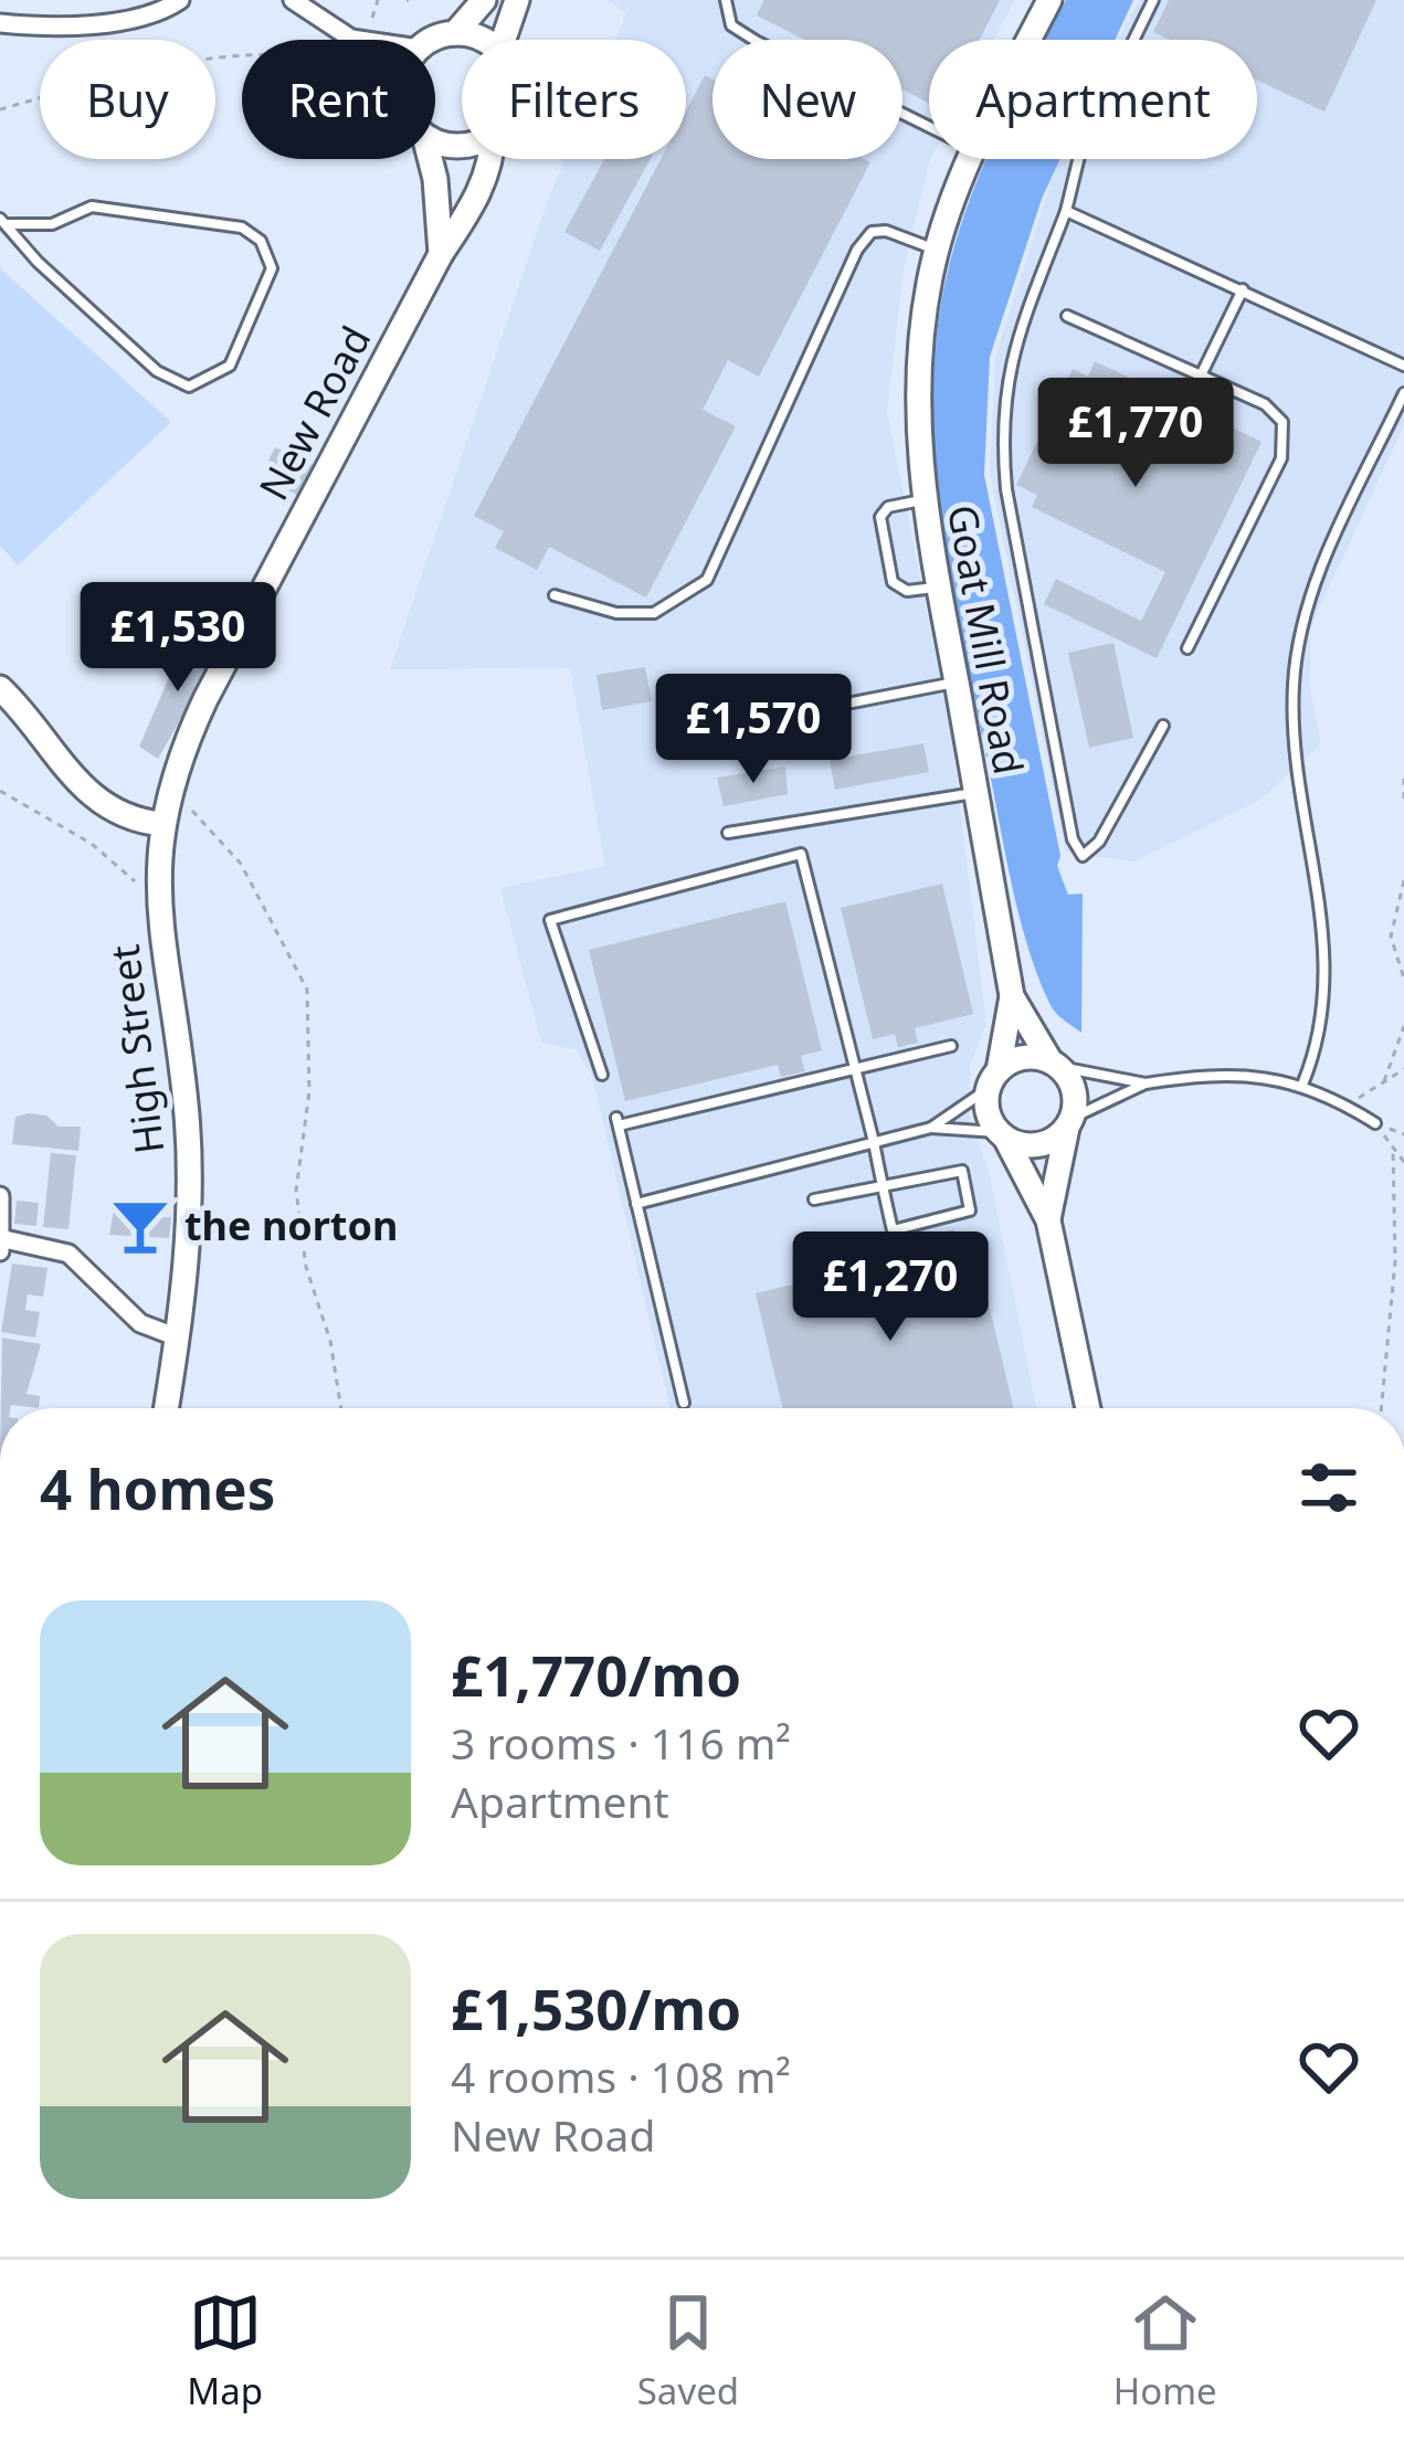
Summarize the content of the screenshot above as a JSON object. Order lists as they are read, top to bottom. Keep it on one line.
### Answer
{"streets":{"street":["New Road","Goat Mill Road","High Street"]},"crossings":[["New Road","High Street"]],"places":{"bar":["the norton"]},"page":{"chip":["Buy","Rent","Filters","New","Apartment"],"price":["£1,770","£1,530","£1,570","£1,270"],"heading":"4 homes","list":[{"name":"£1,770/mo","note":"3 rooms · 116 m² · Apartment"},{"name":"£1,530/mo","note":"4 rooms · 108 m² · New Road"}],"tabs":["Map","Saved","Home"]}}
